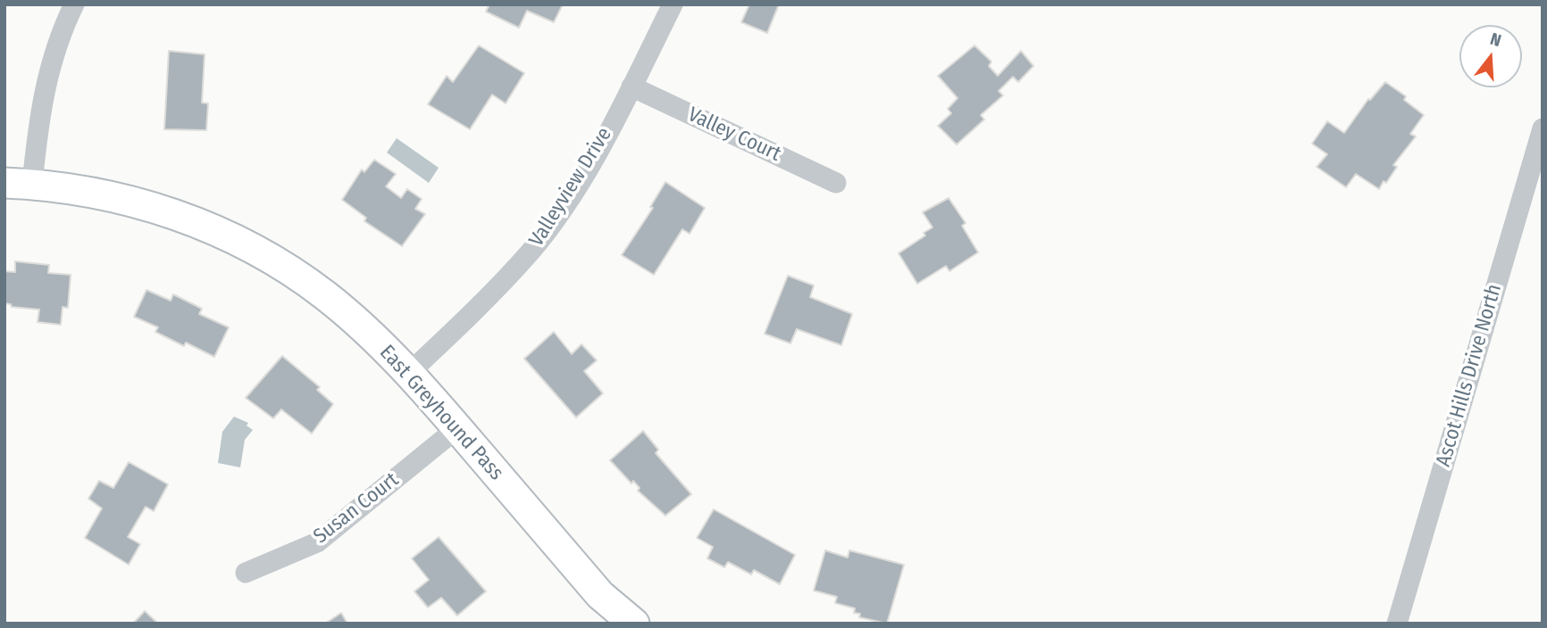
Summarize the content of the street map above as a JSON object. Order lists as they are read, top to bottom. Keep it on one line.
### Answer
{"streets":{"street":["Valley Court","Valleyview Drive","Ascot Hills Drive North","East Greyhound Pass","Susan Court"]},"crossings":[["Valley Court","Valleyview Drive"],["Valleyview Drive","East Greyhound Pass"],["East Greyhound Pass","Susan Court"]],"north":"top"}
